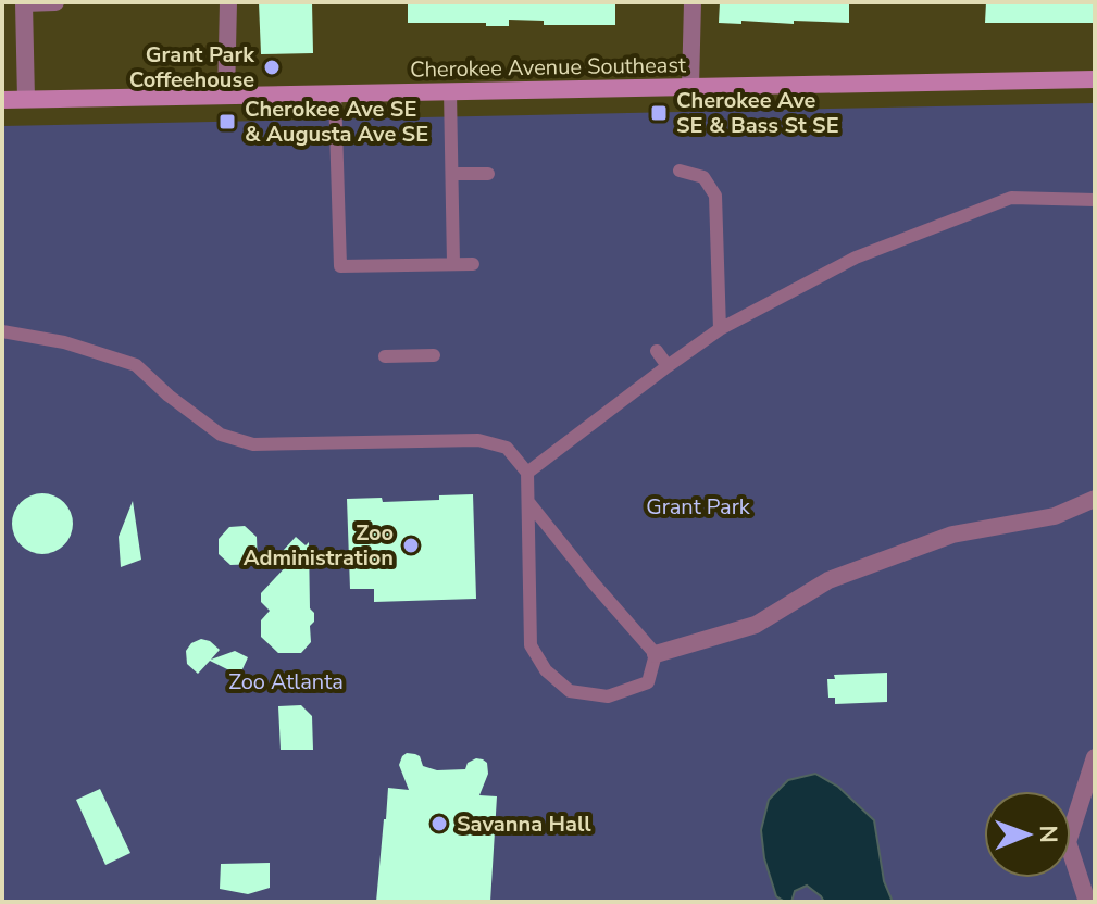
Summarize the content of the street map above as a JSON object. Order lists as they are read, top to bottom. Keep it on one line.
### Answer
{"streets":{"street":["Cherokee Avenue Southeast"]},"parks":["Grant Park","Zoo Atlanta"],"places":{"other":["Grant Park Coffeehouse","Zoo Administration","Savanna Hall"],"transit":["Cherokee Ave SE & Bass St SE","Cherokee Ave SE & Augusta Ave SE"]},"north":"right"}
